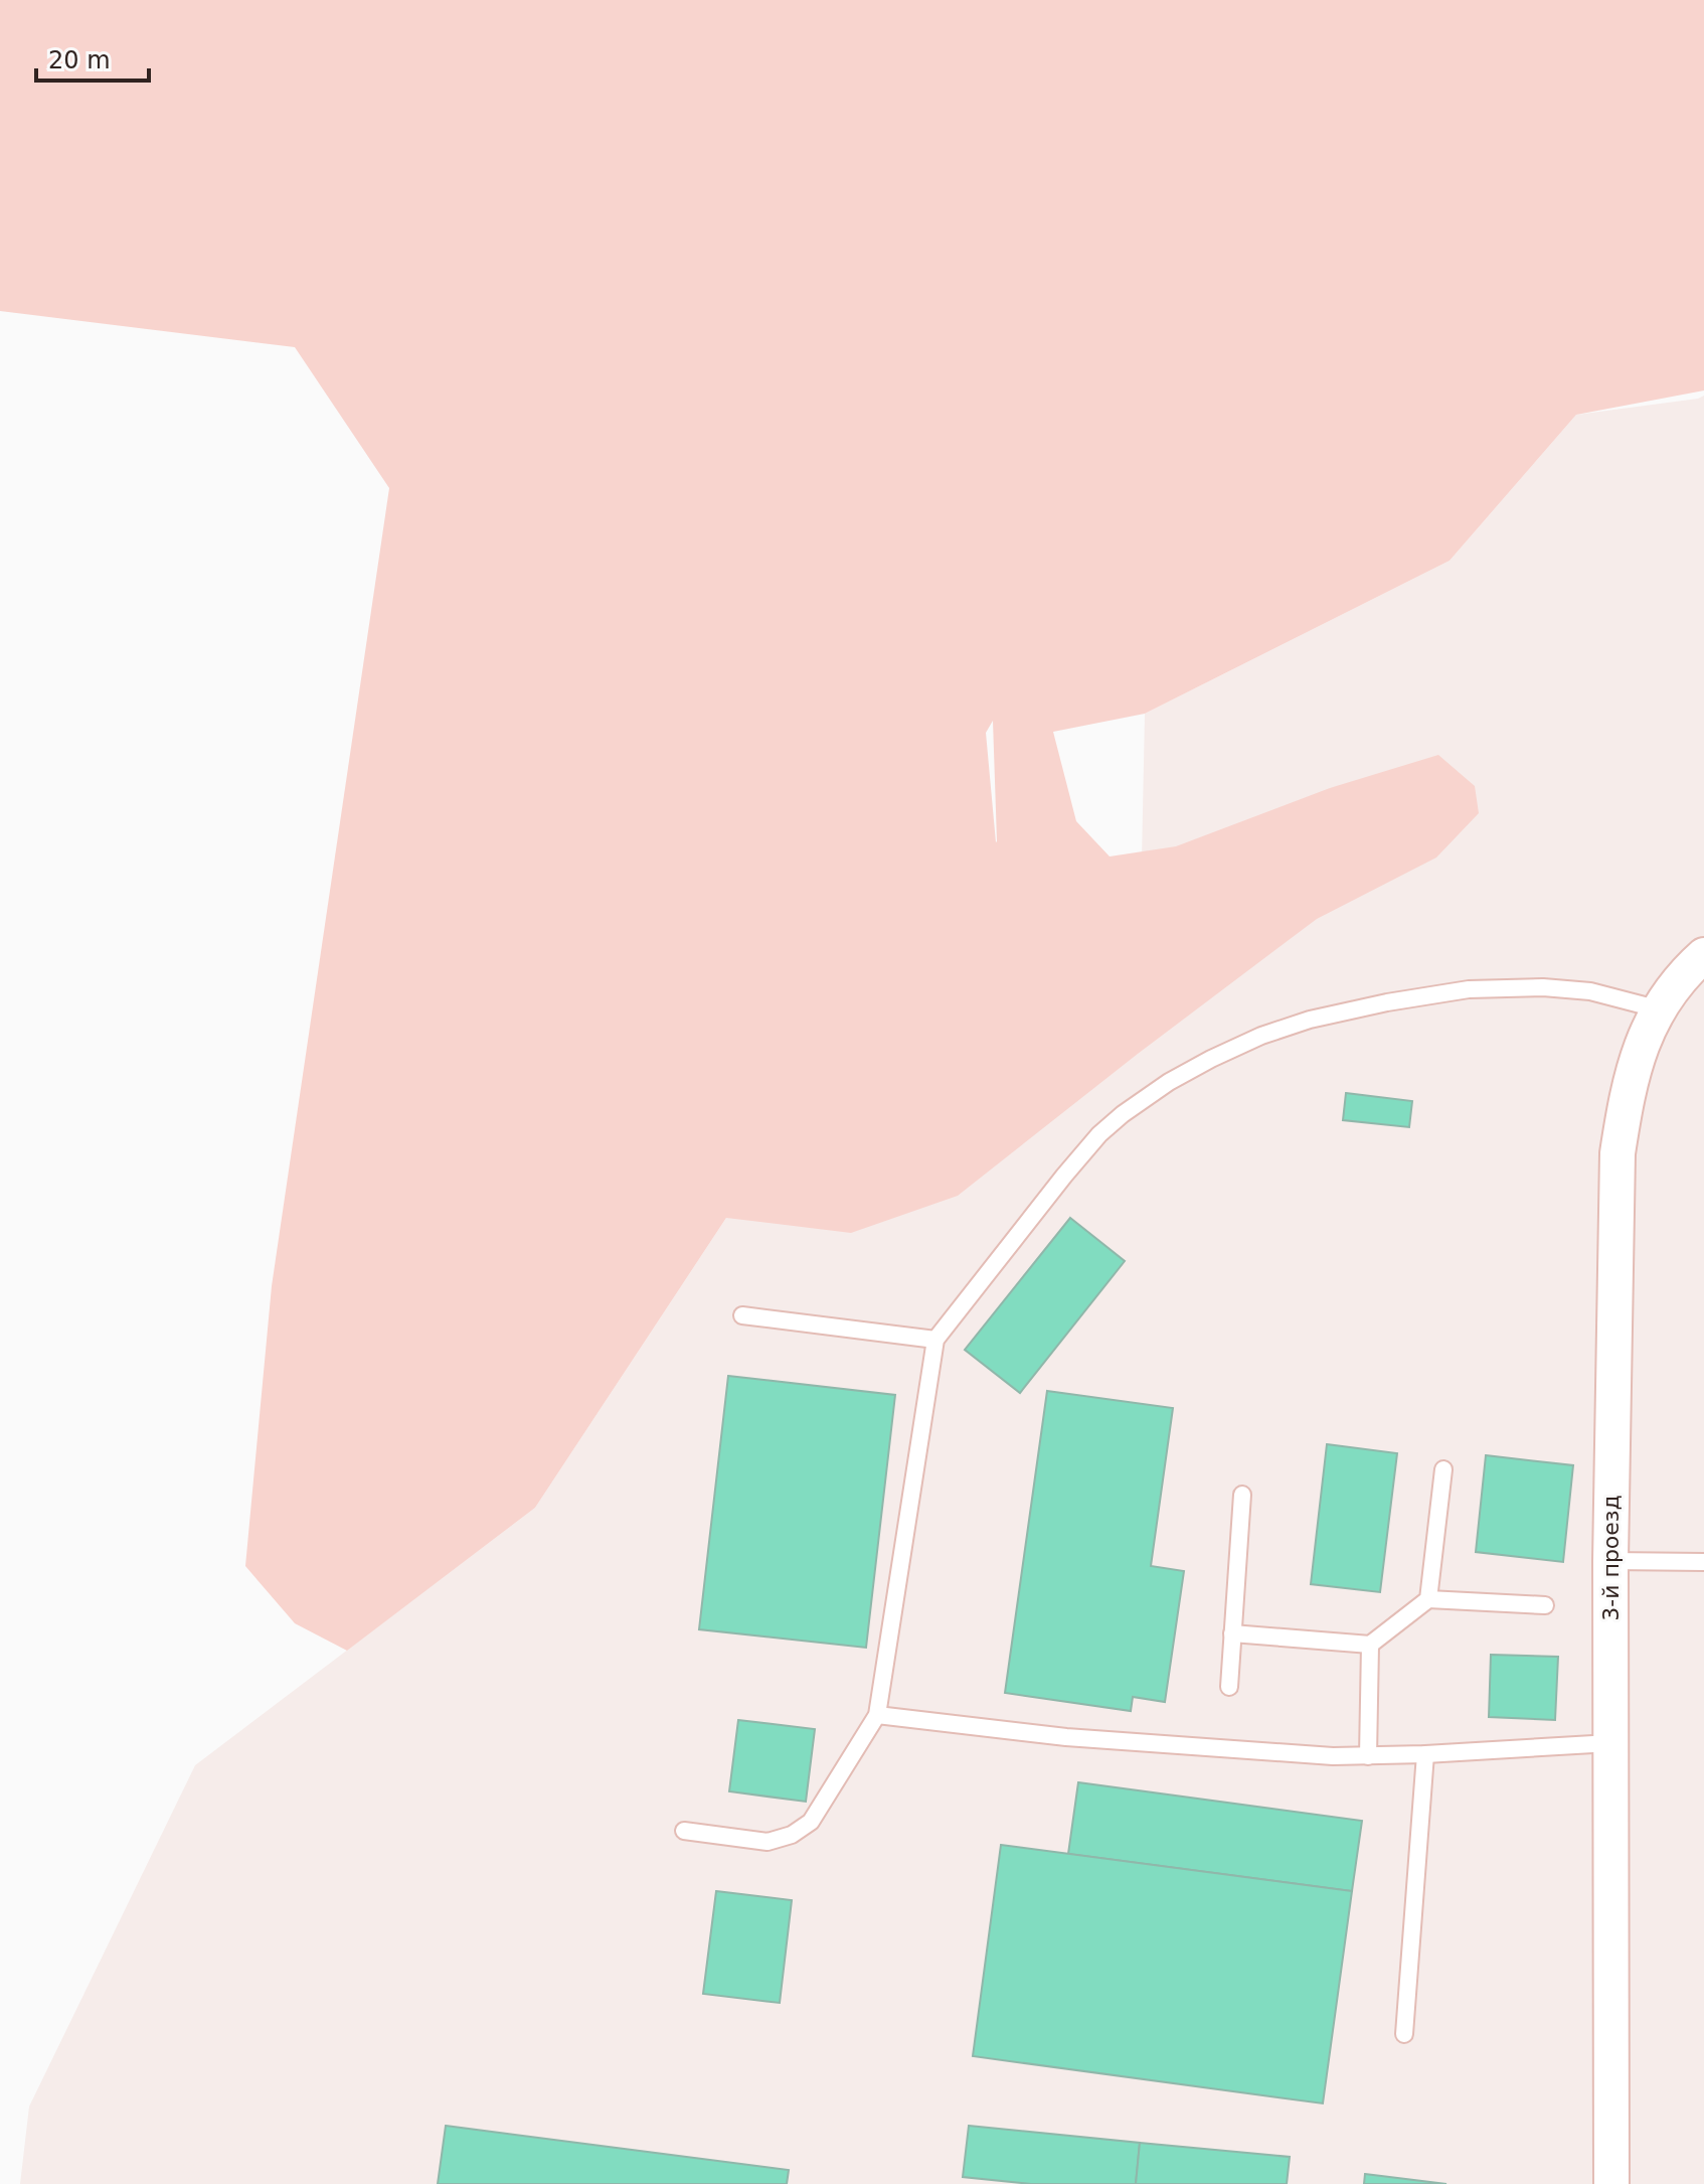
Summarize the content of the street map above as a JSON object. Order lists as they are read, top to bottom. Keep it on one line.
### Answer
{"streets":{"street":["3-й проезд"]},"scale_bar":"20 m"}
